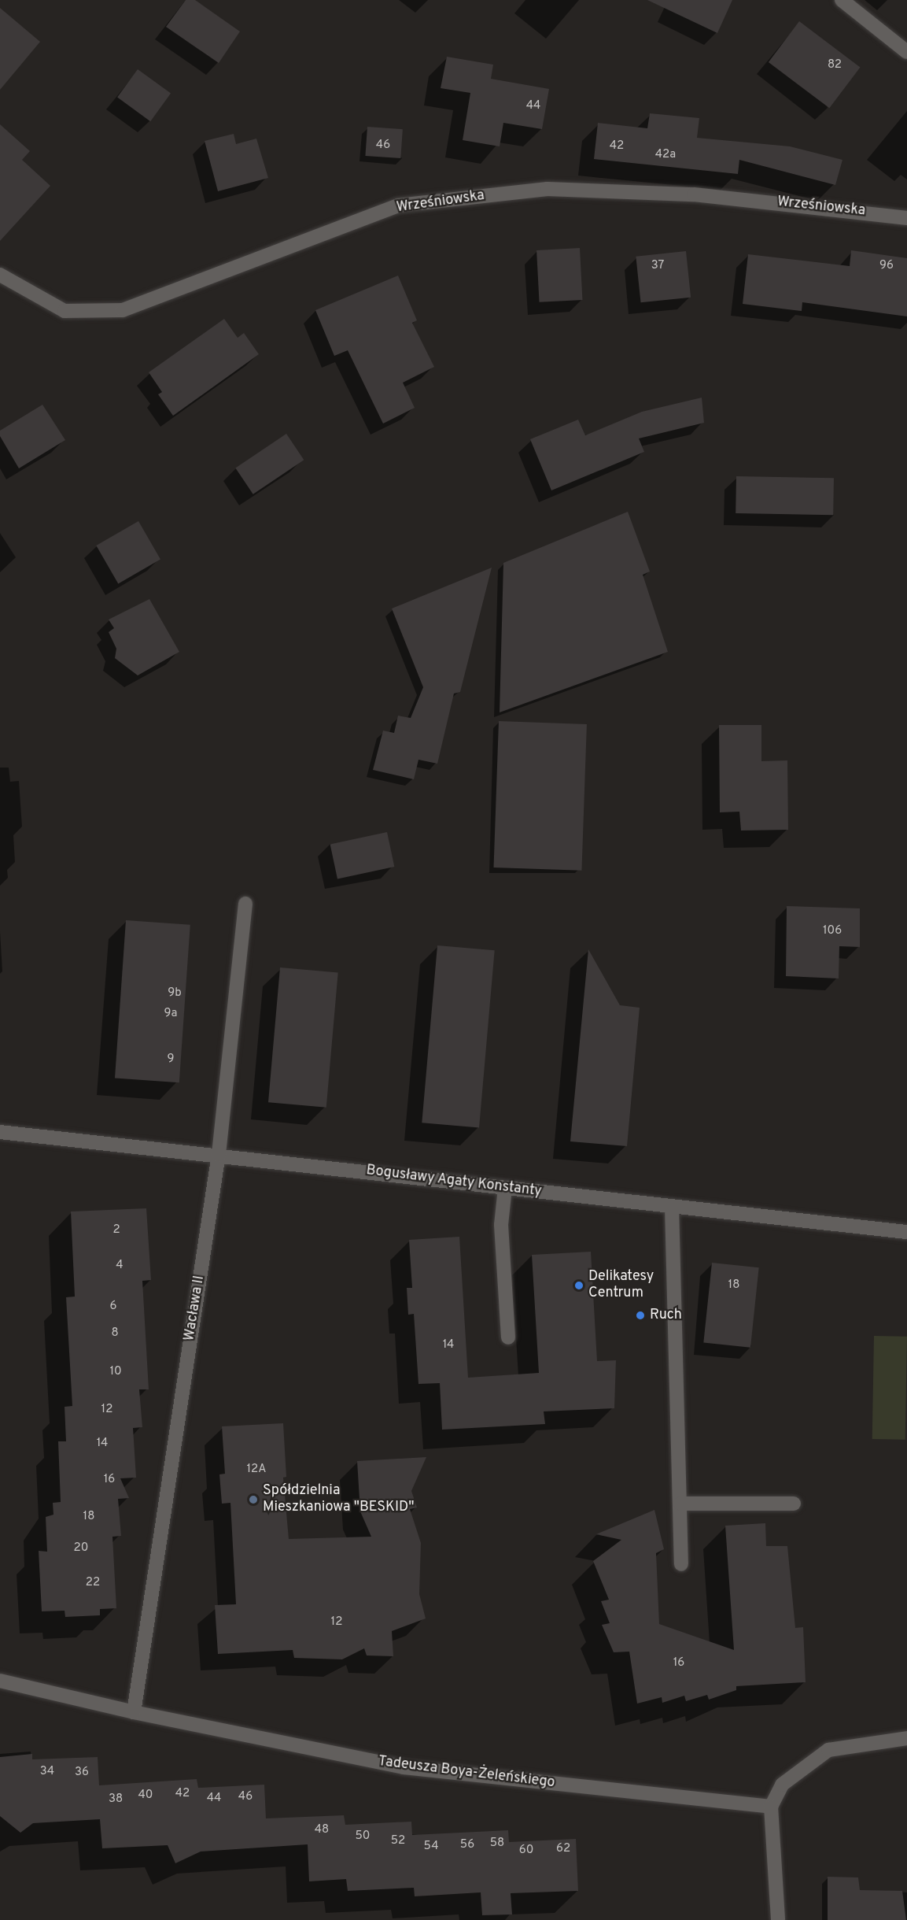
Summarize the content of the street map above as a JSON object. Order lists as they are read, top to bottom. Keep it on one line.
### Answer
{"streets":{"street":["Wrześniowska","Bogusławy Agaty Konstanty","Wacława II","Tadeusza Boya-Żeleńskiego"]},"crossings":[["Bogusławy Agaty Konstanty","Wacława II"],["Wacława II","Tadeusza Boya-Żeleńskiego"]],"places":["Delikatesy Centrum","Ruch","Spółdzielnia Mieszkaniowa \"BESKID\""],"house_numbers":["82","44","46","42","42a","37","96","106","9b","9a","9","2","4","18","6","8","14","10","12","14","12A","16","18","20","22","12","16","34","36","42","40","46","44","38","48","50","52","58","56","54","62","60"]}
